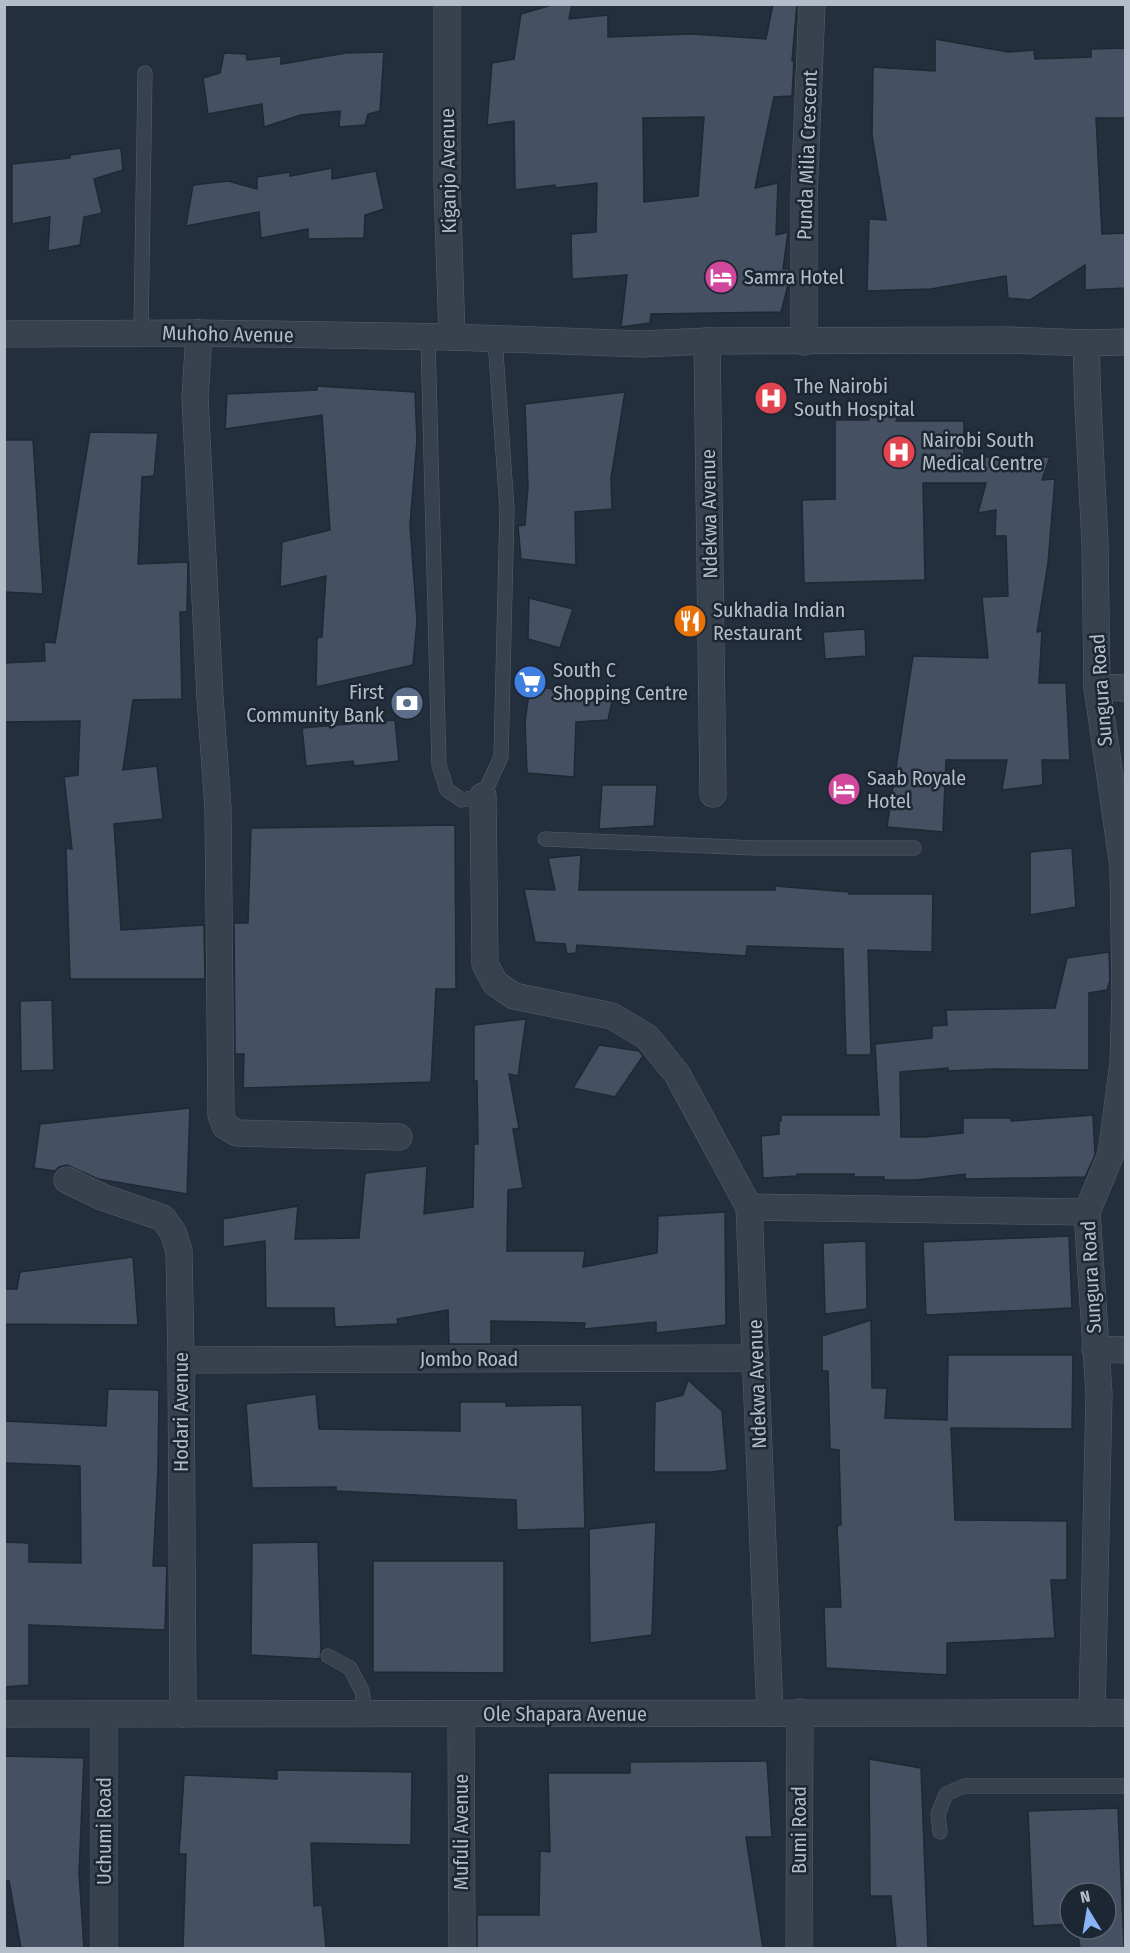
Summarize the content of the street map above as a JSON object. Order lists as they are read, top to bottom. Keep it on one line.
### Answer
{"streets":{"street":["Punda Milia Crescent","Kiganjo Avenue","Muhoho Avenue","Ndekwa Avenue","Sungura Road","Jombo Road","Hodari Avenue","Ole Shapara Avenue","Bumi Road","Uchumi Road","Mufuli Avenue"]},"crossings":[["Punda Milia Crescent","Muhoho Avenue"],["Kiganjo Avenue","Muhoho Avenue"],["Muhoho Avenue","Ndekwa Avenue"],["Muhoho Avenue","Sungura Road"],["Ndekwa Avenue","Jombo Road"],["Ndekwa Avenue","Ole Shapara Avenue"],["Sungura Road","Ole Shapara Avenue"],["Jombo Road","Hodari Avenue"],["Hodari Avenue","Ole Shapara Avenue"],["Ole Shapara Avenue","Bumi Road"],["Ole Shapara Avenue","Uchumi Road"],["Ole Shapara Avenue","Mufuli Avenue"]],"places":{"hotel":["Samra Hotel","Saab Royale Hotel"],"hospital":["The Nairobi South Hospital","Nairobi South Medical Centre"],"restaurant":["Sukhadia Indian Restaurant"],"supermarket":["South C Shopping Centre"],"bank":["First Community Bank"]},"north":"top"}
